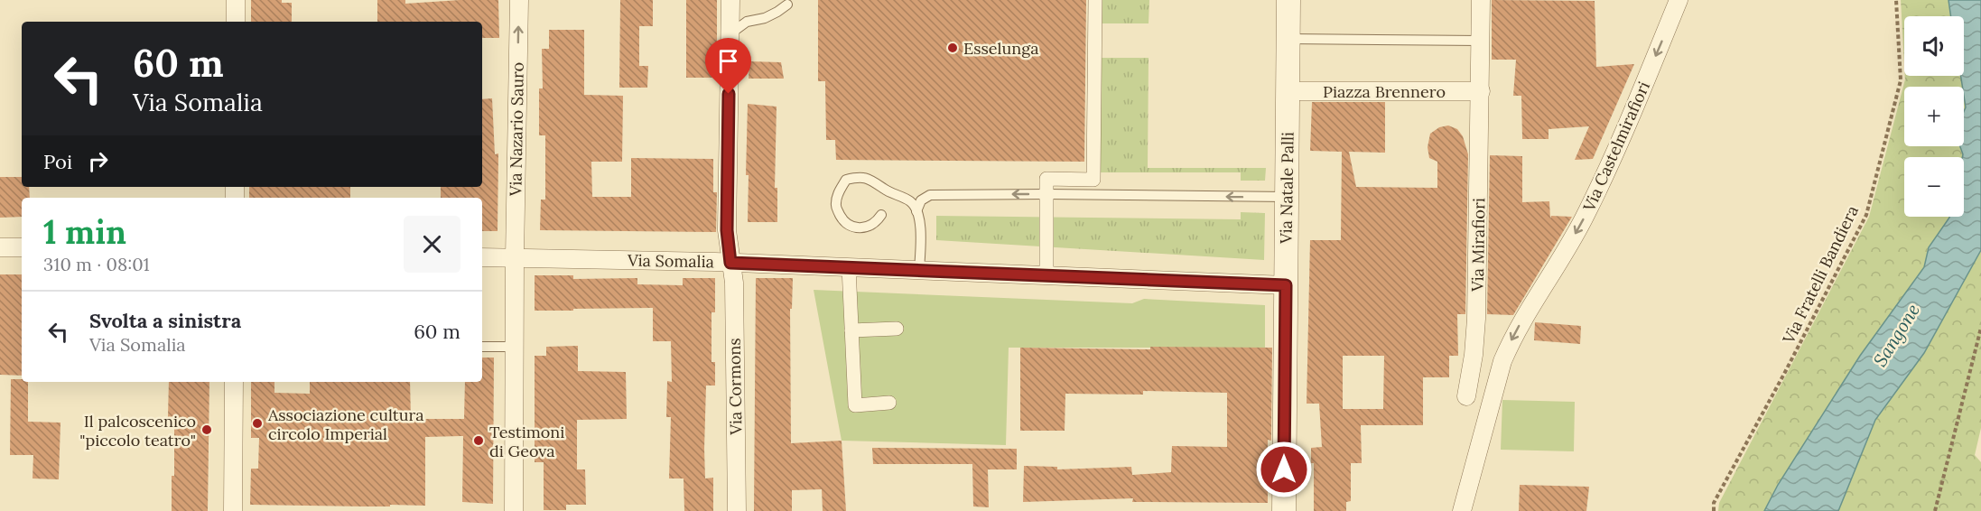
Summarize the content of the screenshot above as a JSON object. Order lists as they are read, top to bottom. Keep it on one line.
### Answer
{"streets":{"street":["Piazza Brennero","Via Nazario Sauro","Via Castelmirafiori","Via Natale Palli","Via Mirafiori","Via Somalia","Via Cormons"],"path":["Via Fratelli Bandiera"]},"crossings":[["Piazza Brennero","Via Natale Palli"],["Piazza Brennero","Via Mirafiori"],["Via Nazario Sauro","Via Somalia"],["Via Natale Palli","Via Somalia"],["Via Somalia","Via Cormons"]],"one_way":["Via Nazario Sauro","Via Castelmirafiori"],"water":["Sangone"],"places":["Esselunga","Associazione cultura circolo Imperial","Il palcoscenico \"piccolo teatro\"","Testimoni di Geova"],"page":{"map_buttons":["+","−"],"turn":["60 m","Via Somalia"],"then":"Poi","heading":["1 min","310 m · 08:01"],"list":[{"name":"Svolta a sinistra","note":"Via Somalia","value":"60 m"}]}}
